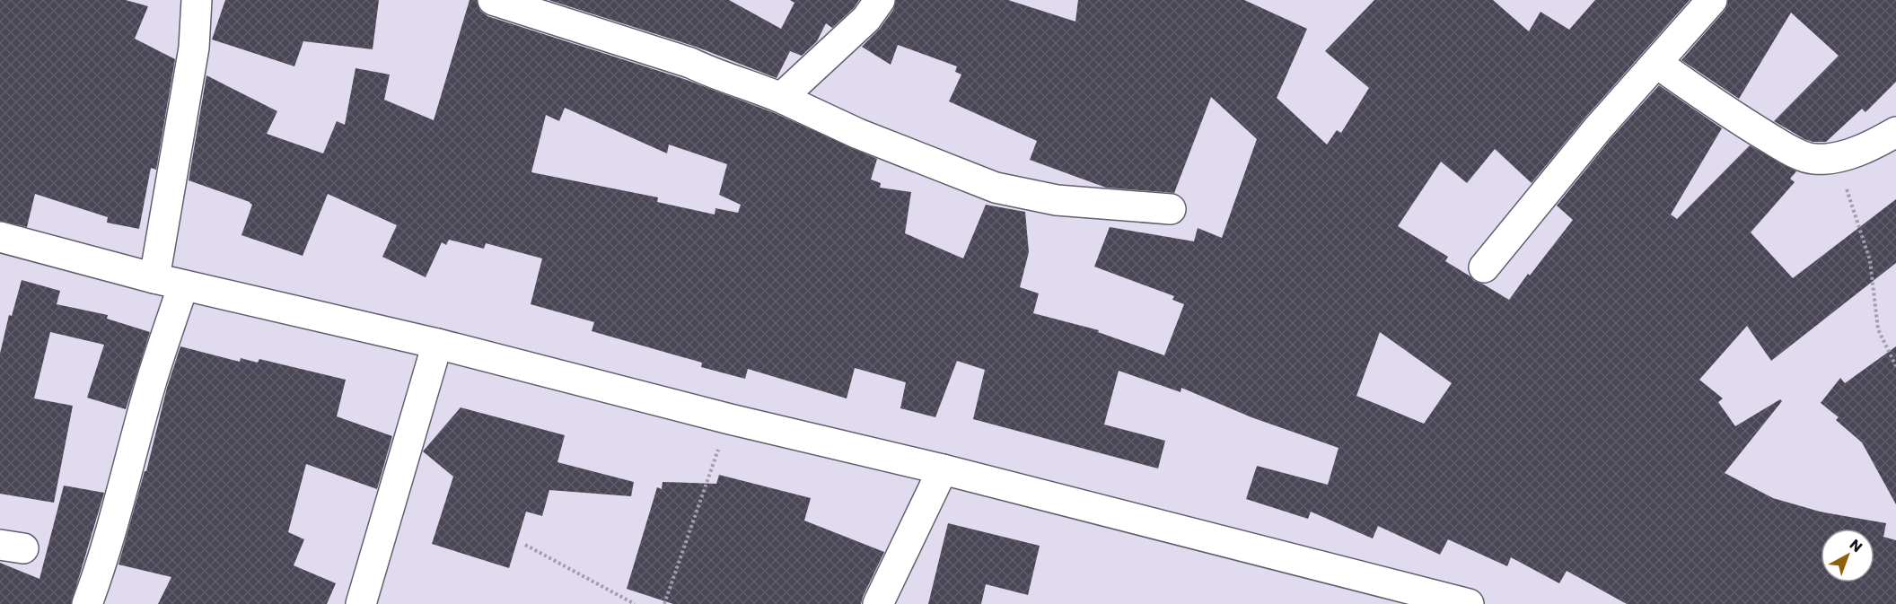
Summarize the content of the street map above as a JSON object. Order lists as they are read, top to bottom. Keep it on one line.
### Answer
{"north":"top right"}
